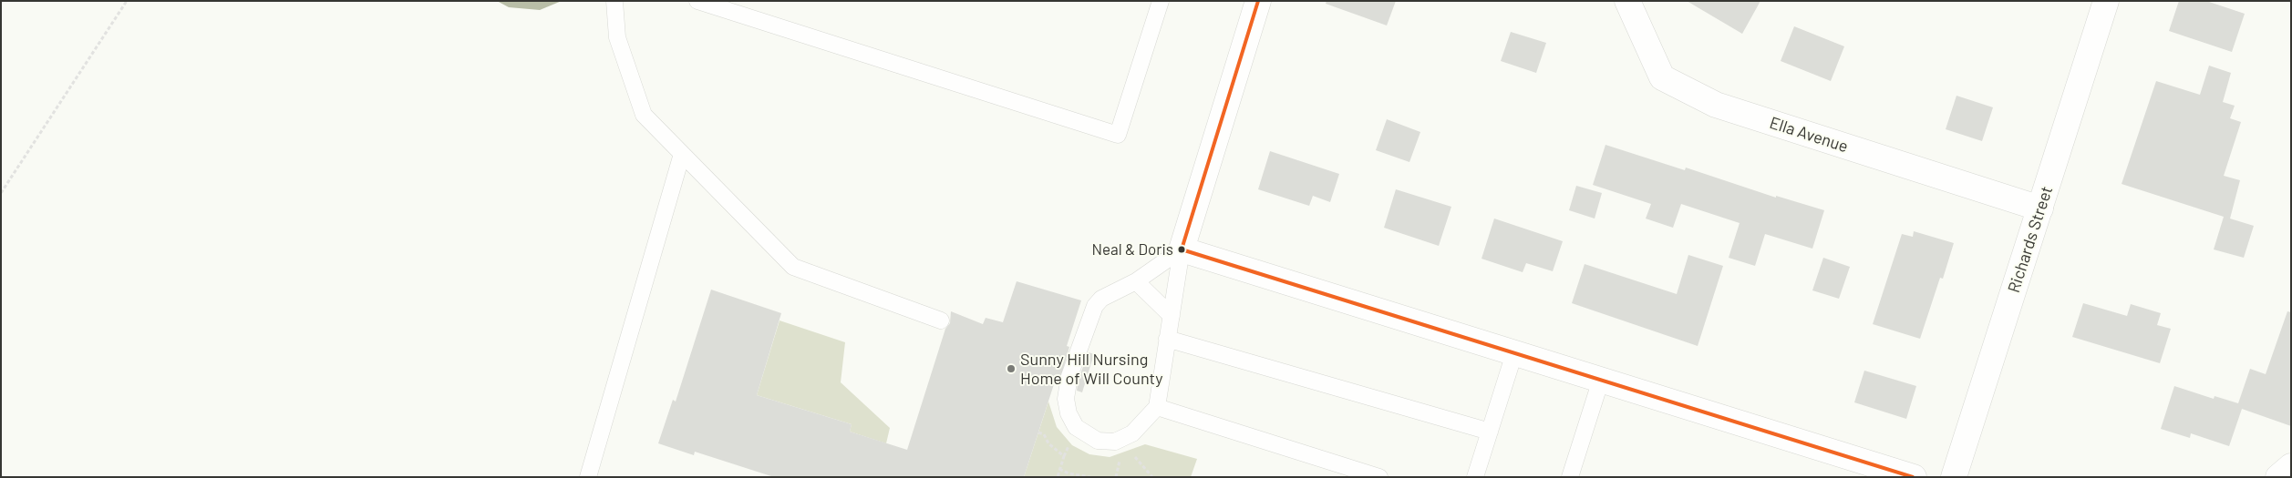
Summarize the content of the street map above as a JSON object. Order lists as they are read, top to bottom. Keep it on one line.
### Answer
{"streets":{"street":["Ella Avenue","Richards Street"]},"crossings":[["Ella Avenue","Richards Street"]],"places":["Neal & Doris","Sunny Hill Nursing Home of Will County"]}
